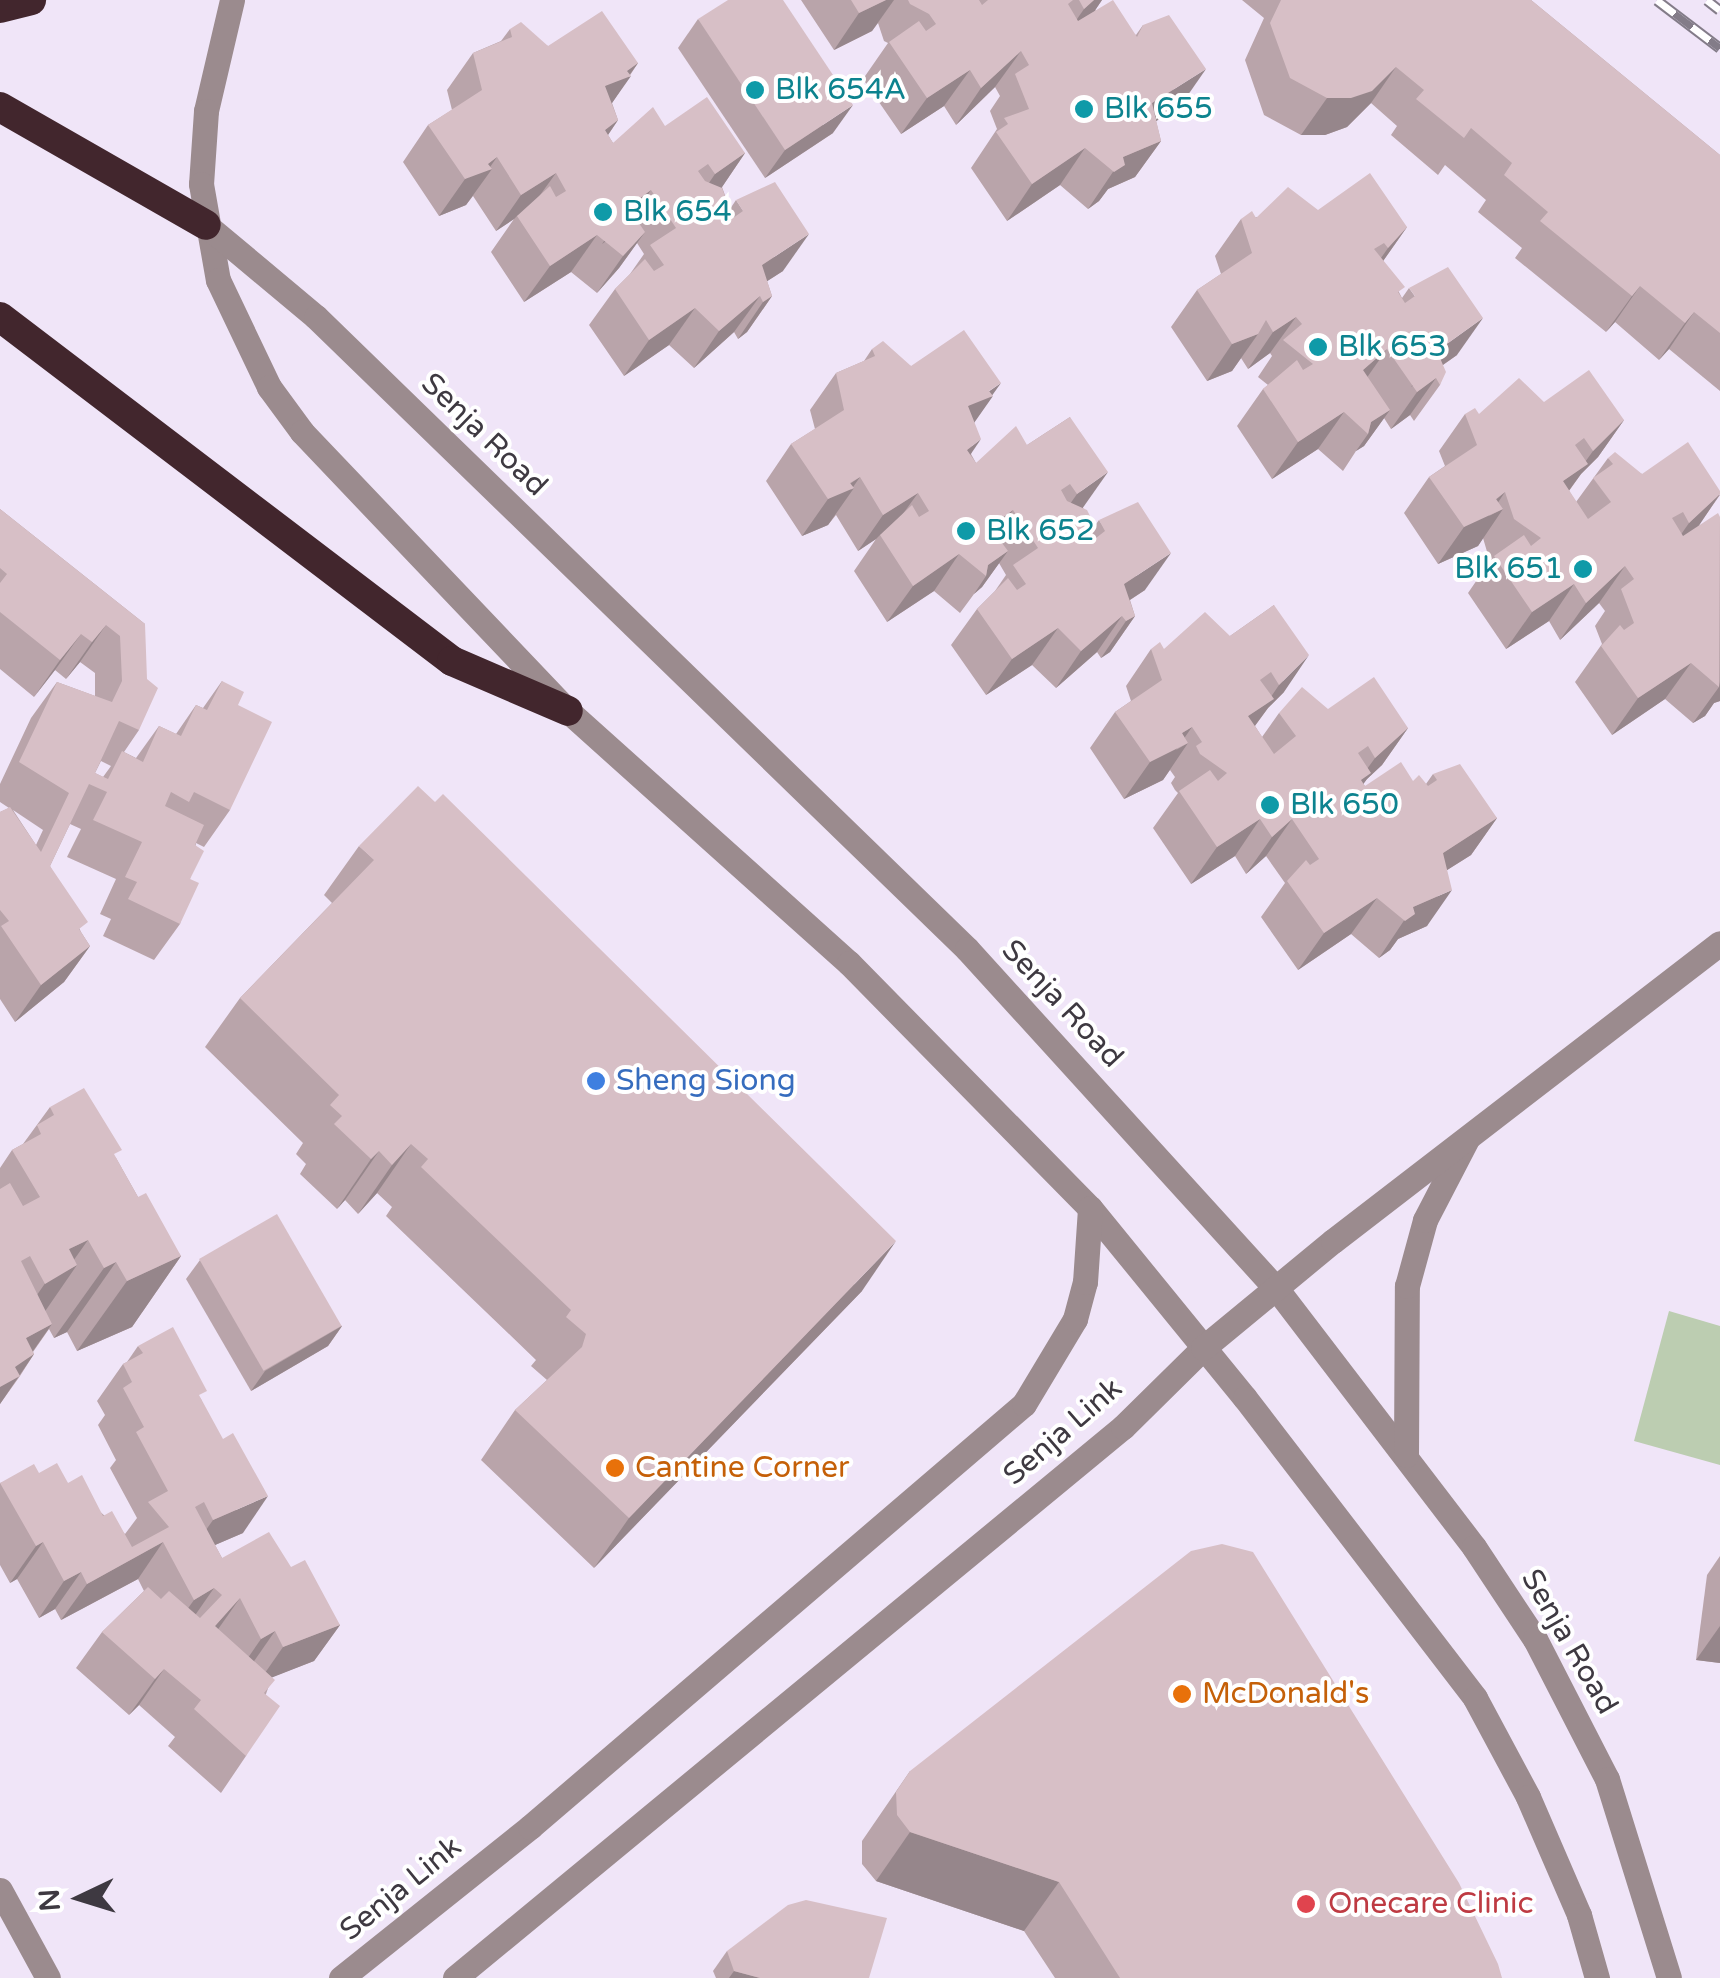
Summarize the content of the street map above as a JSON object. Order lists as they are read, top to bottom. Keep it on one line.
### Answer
{"streets":{"street":["Senja Road","Senja Link"]},"crossings":[["Senja Road","Senja Link"]],"places":["Blk 654A","Blk 655","Blk 654","Blk 653","Blk 652","Blk 651","Blk 650","Sheng Siong","Cantine Corner","McDonald's","Onecare Clinic"],"north":"left"}
